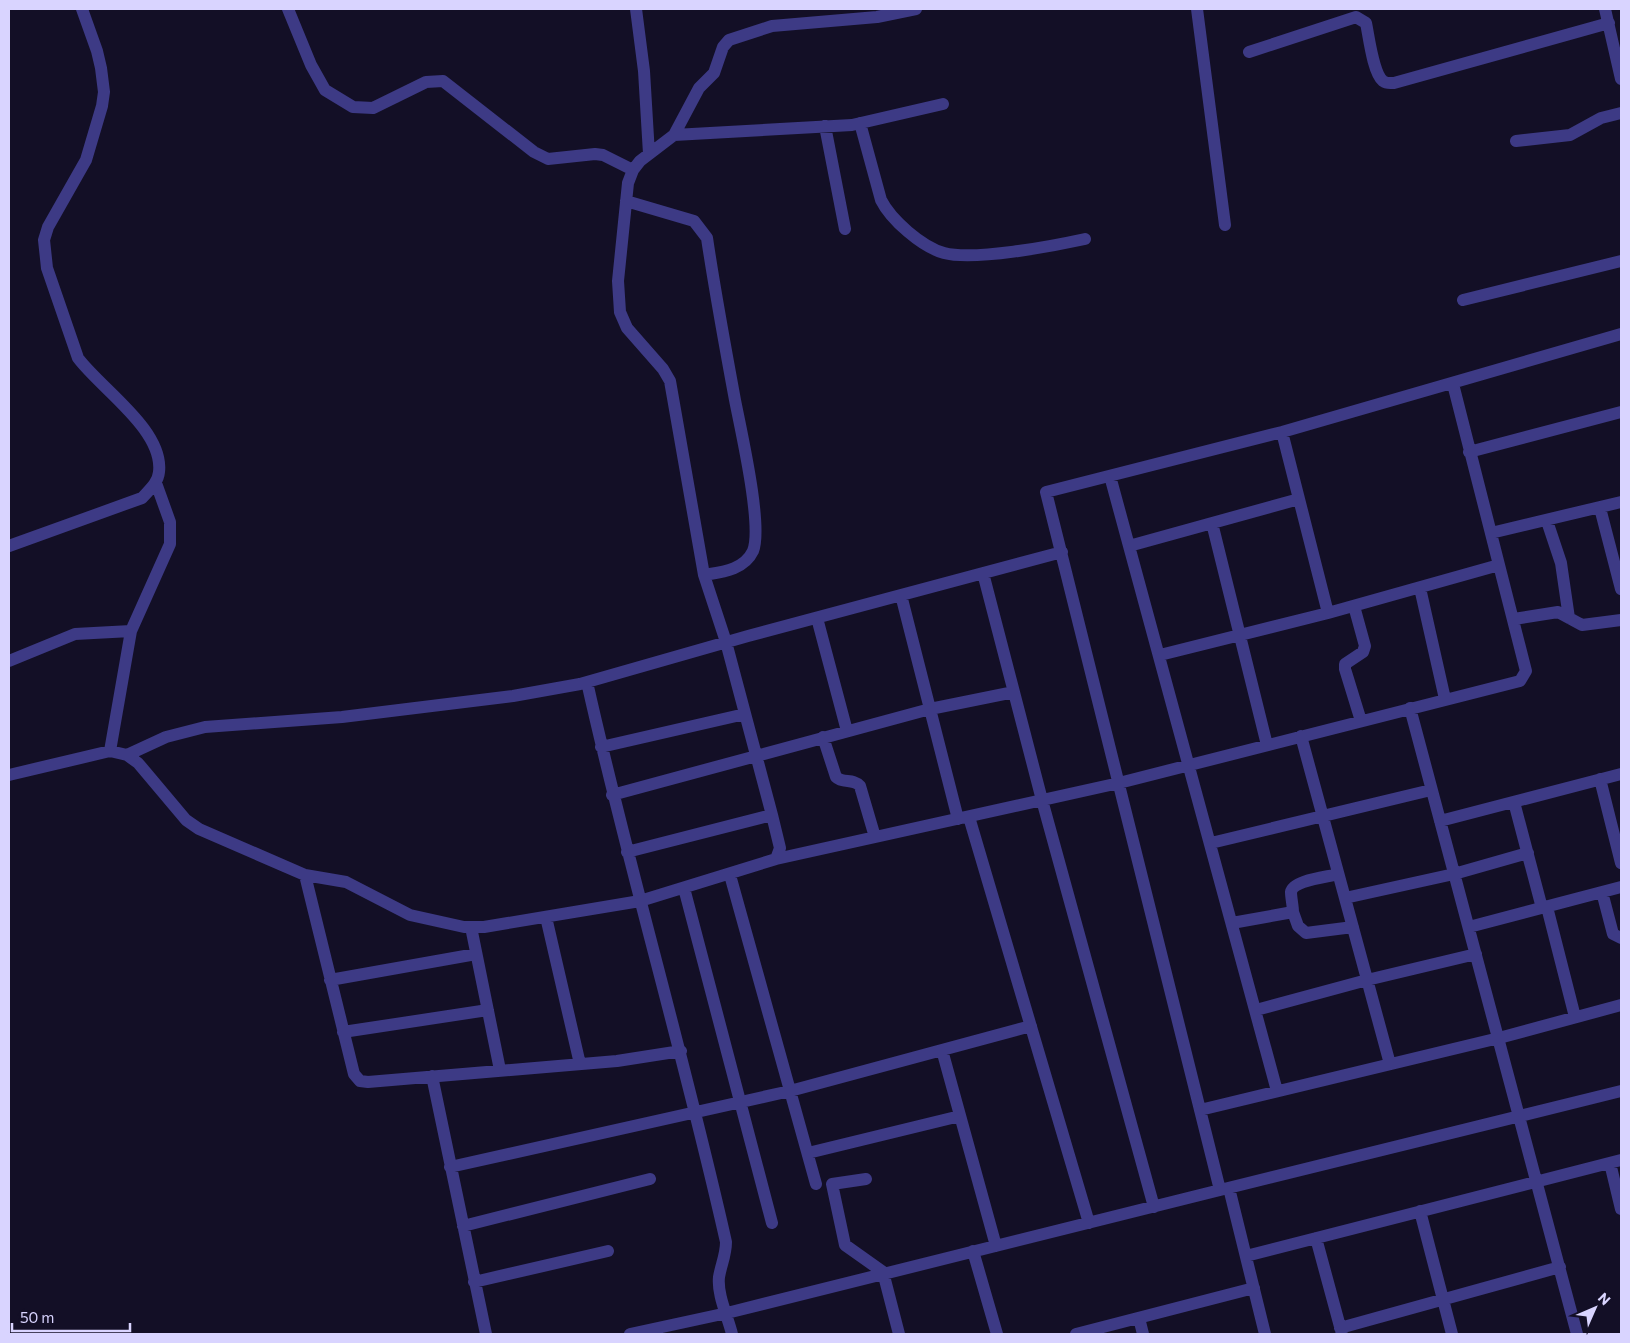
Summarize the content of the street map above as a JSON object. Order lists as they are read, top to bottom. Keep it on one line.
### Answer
{"scale_bar":"50 m","north":"top right"}
